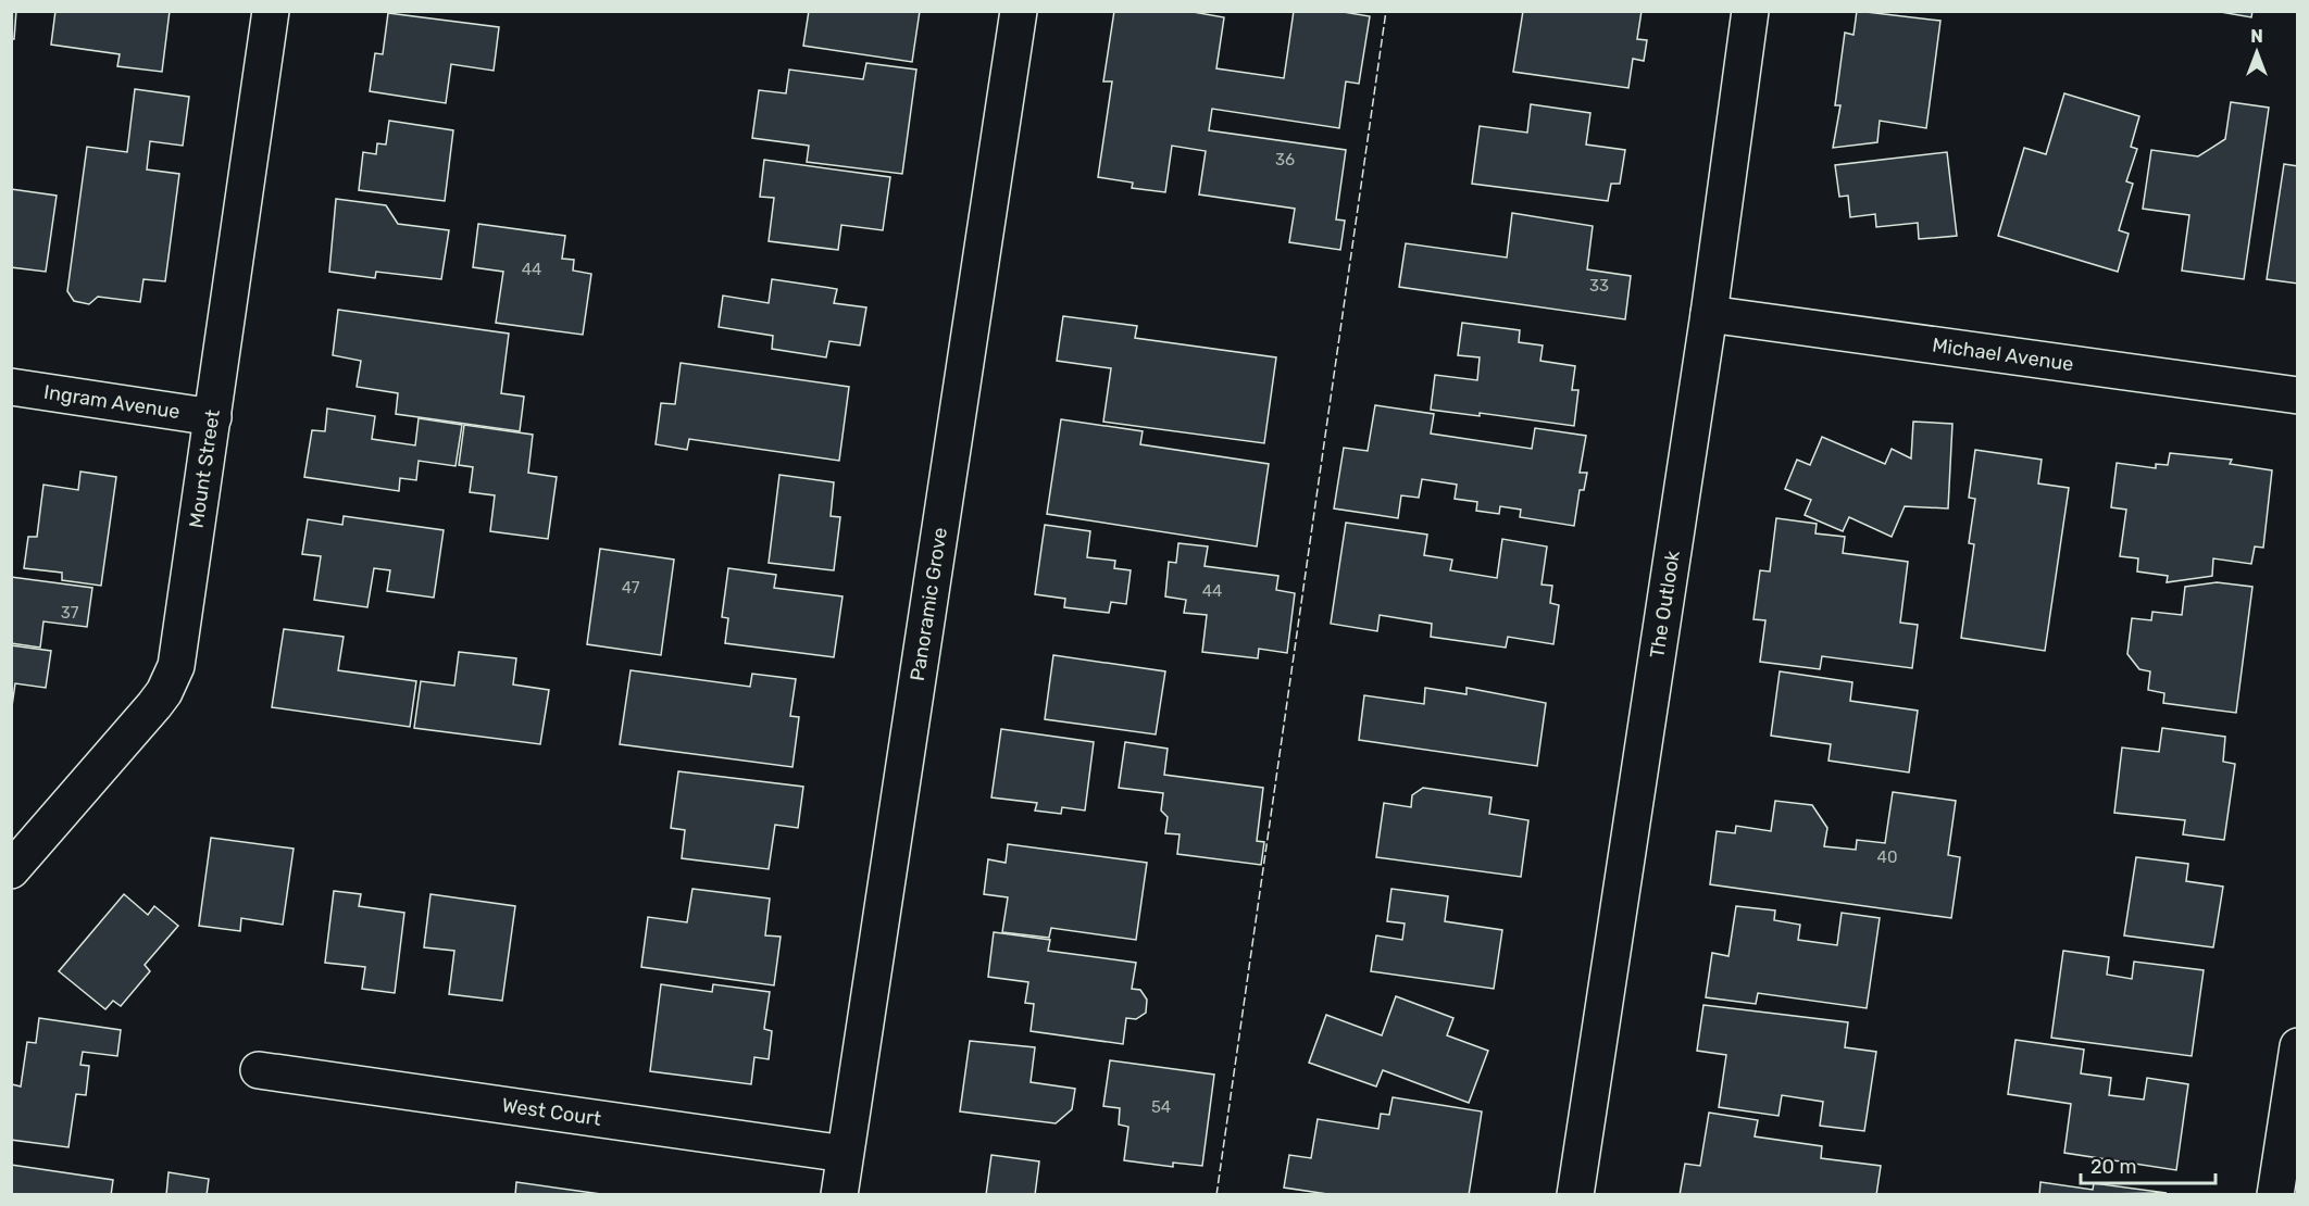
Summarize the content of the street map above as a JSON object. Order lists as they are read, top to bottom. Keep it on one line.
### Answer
{"streets":{"street":["Michael Avenue","Ingram Avenue","Mount Street","Panoramic Grove","The Outlook","West Court"]},"crossings":[["Michael Avenue","The Outlook"],["Ingram Avenue","Mount Street"],["Panoramic Grove","West Court"]],"house_numbers":["36","44","33","47","44","37","40","54"],"scale_bar":"20 m","north":"top"}
